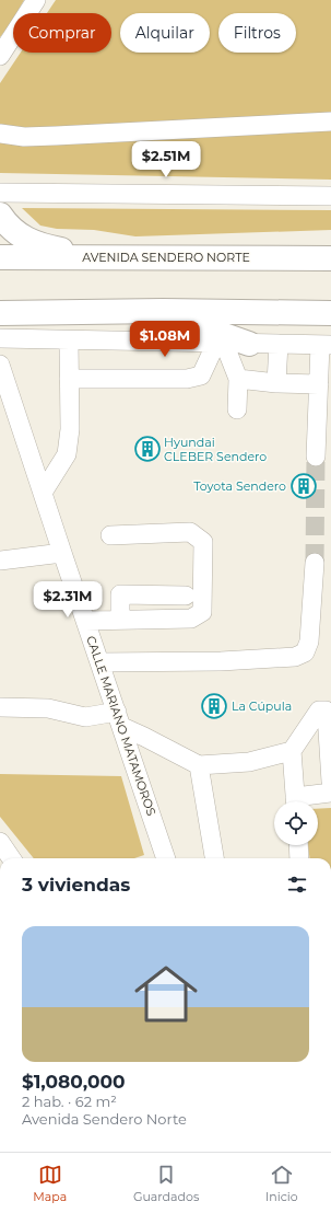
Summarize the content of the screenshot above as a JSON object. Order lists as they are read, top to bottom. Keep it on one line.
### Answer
{"streets":{"main road":["AVENIDA SENDERO NORTE"],"street":["CALLE MARIANO MATAMOROS"]},"places":{"building":["Hyundai CLEBER Sendero","Toyota Sendero","La Cúpula"]},"page":{"chip":["Comprar","Alquilar","Filtros"],"price":["$2.51M","$1.08M","$2.31M"],"heading":"3 viviendas","list":[{"name":"$1,080,000","note":"2 hab. · 62 m² · Avenida Sendero Norte"}],"tabs":["Mapa","Guardados","Inicio"]}}
